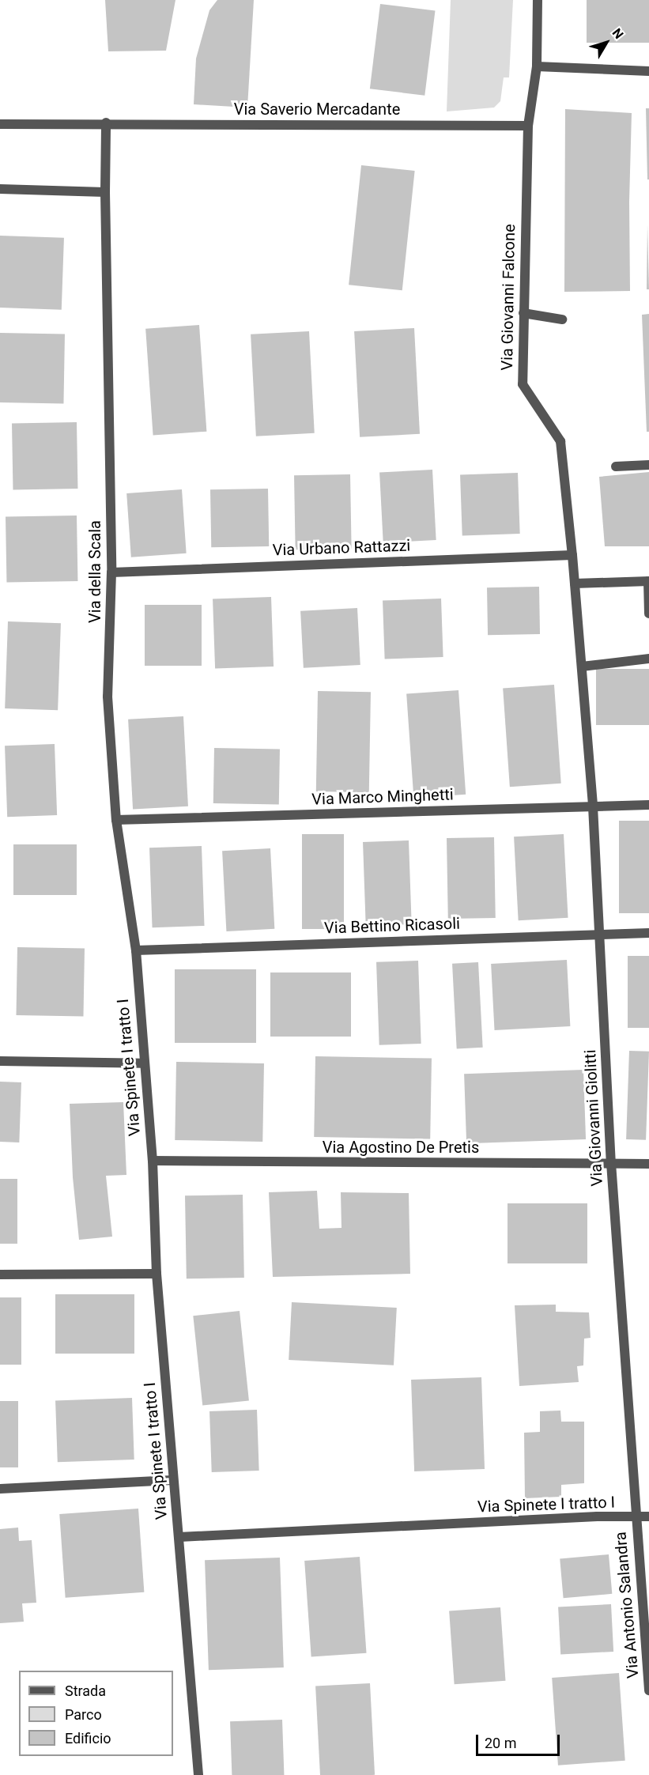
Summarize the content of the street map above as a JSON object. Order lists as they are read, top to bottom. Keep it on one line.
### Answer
{"streets":{"street":["Via Saverio Mercadante","Via Giovanni Falcone","Via Urbano Rattazzi","Via della Scala","Via Marco Minghetti","Via Bettino Ricasoli","Via Spinete I tratto I","Via Giovanni Giolitti","Via Agostino De Pretis","Via Antonio Salandra"]},"crossings":[["Via Saverio Mercadante","Via Giovanni Falcone"],["Via Saverio Mercadante","Via della Scala"],["Via Giovanni Falcone","Via Urbano Rattazzi"],["Via Giovanni Falcone","Via Giovanni Giolitti"],["Via Urbano Rattazzi","Via della Scala"],["Via della Scala","Via Marco Minghetti"],["Via della Scala","Via Bettino Ricasoli"],["Via della Scala","Via Spinete I tratto I"],["Via Marco Minghetti","Via Giovanni Giolitti"],["Via Bettino Ricasoli","Via Spinete I tratto I"],["Via Bettino Ricasoli","Via Giovanni Giolitti"],["Via Spinete I tratto I","Via Giovanni Giolitti"],["Via Spinete I tratto I","Via Agostino De Pretis"],["Via Spinete I tratto I","Via Antonio Salandra"],["Via Giovanni Giolitti","Via Agostino De Pretis"],["Via Giovanni Giolitti","Via Antonio Salandra"]],"legend":["Strada","Parco","Edificio"],"scale_bar":"20 m","north":"top right"}
